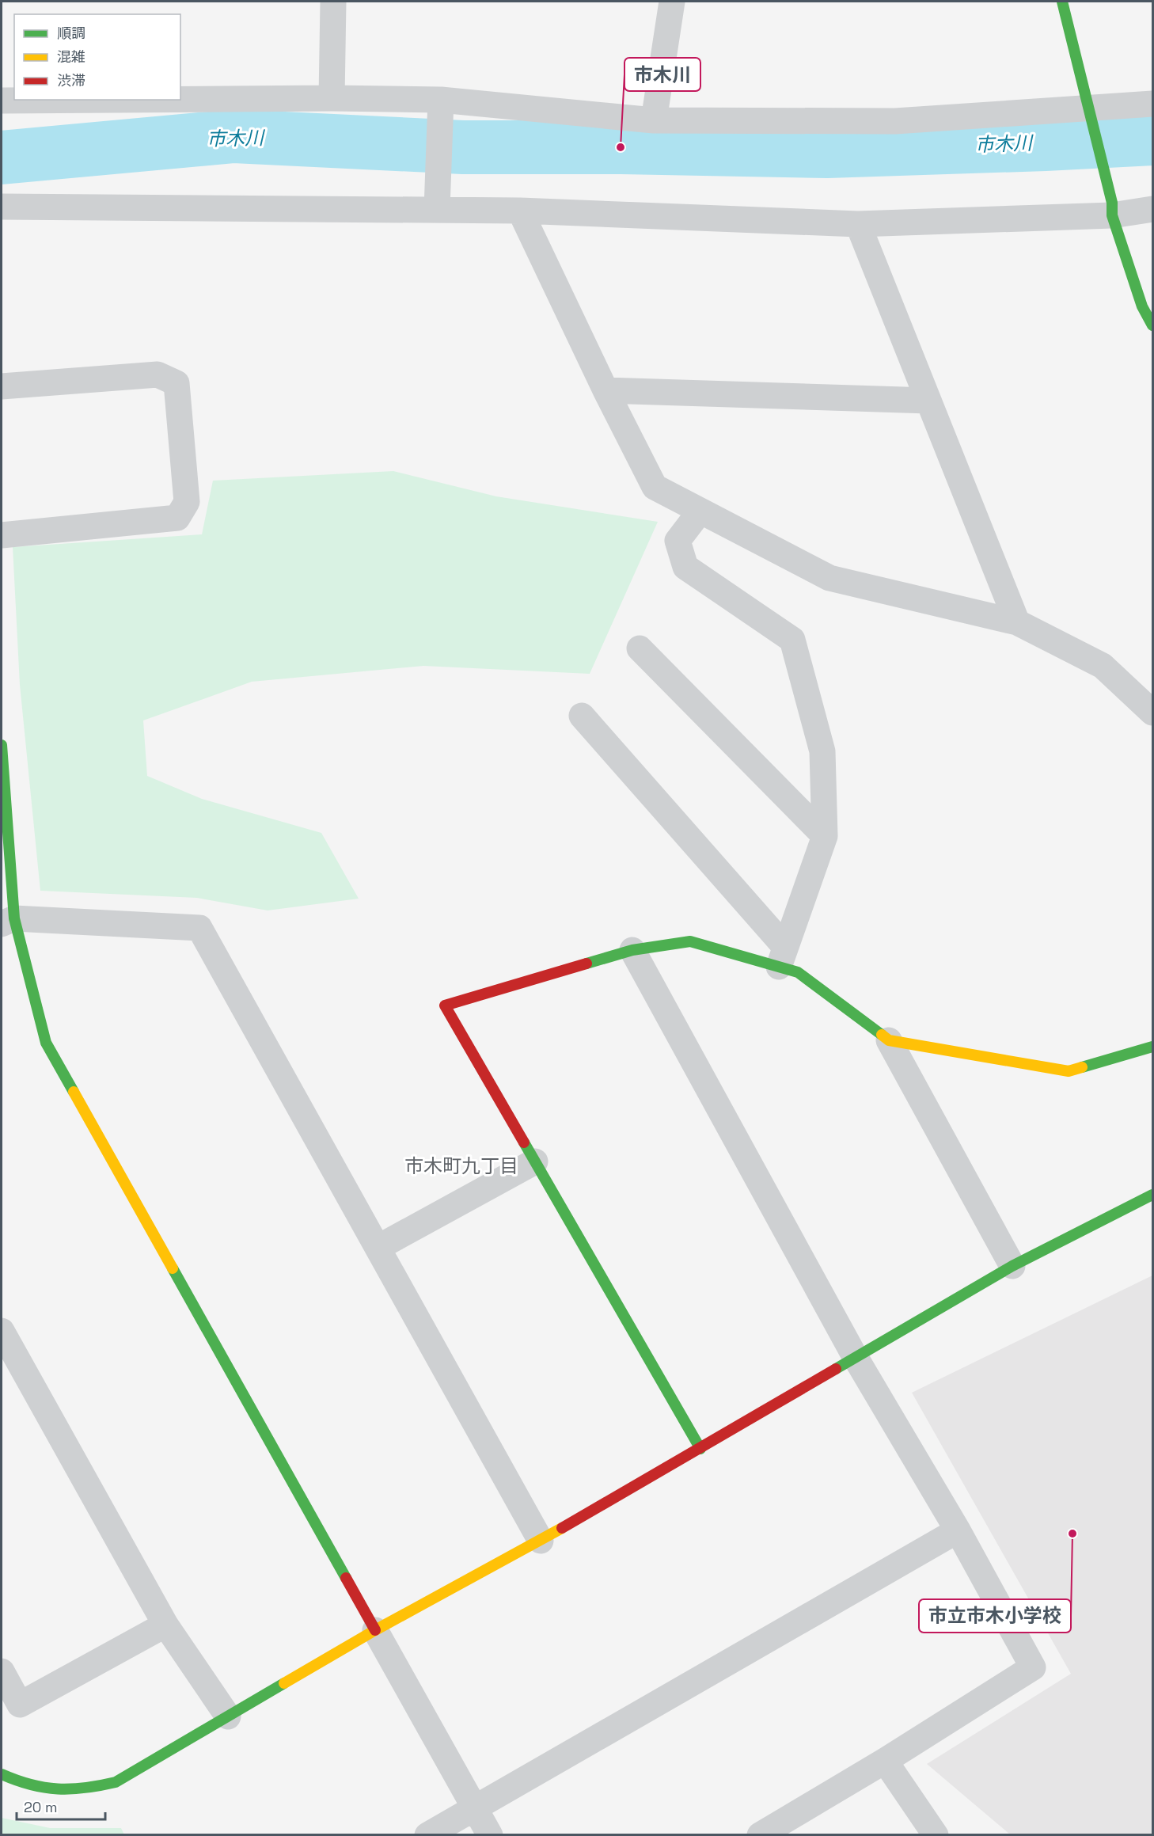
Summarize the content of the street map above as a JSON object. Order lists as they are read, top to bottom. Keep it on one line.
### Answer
{"districts":["市木町九丁目"],"water":["市木川"],"places":["市木川","市立市木小学校"],"legend":["順調","混雑","渋滞"],"scale_bar":"20 m"}
